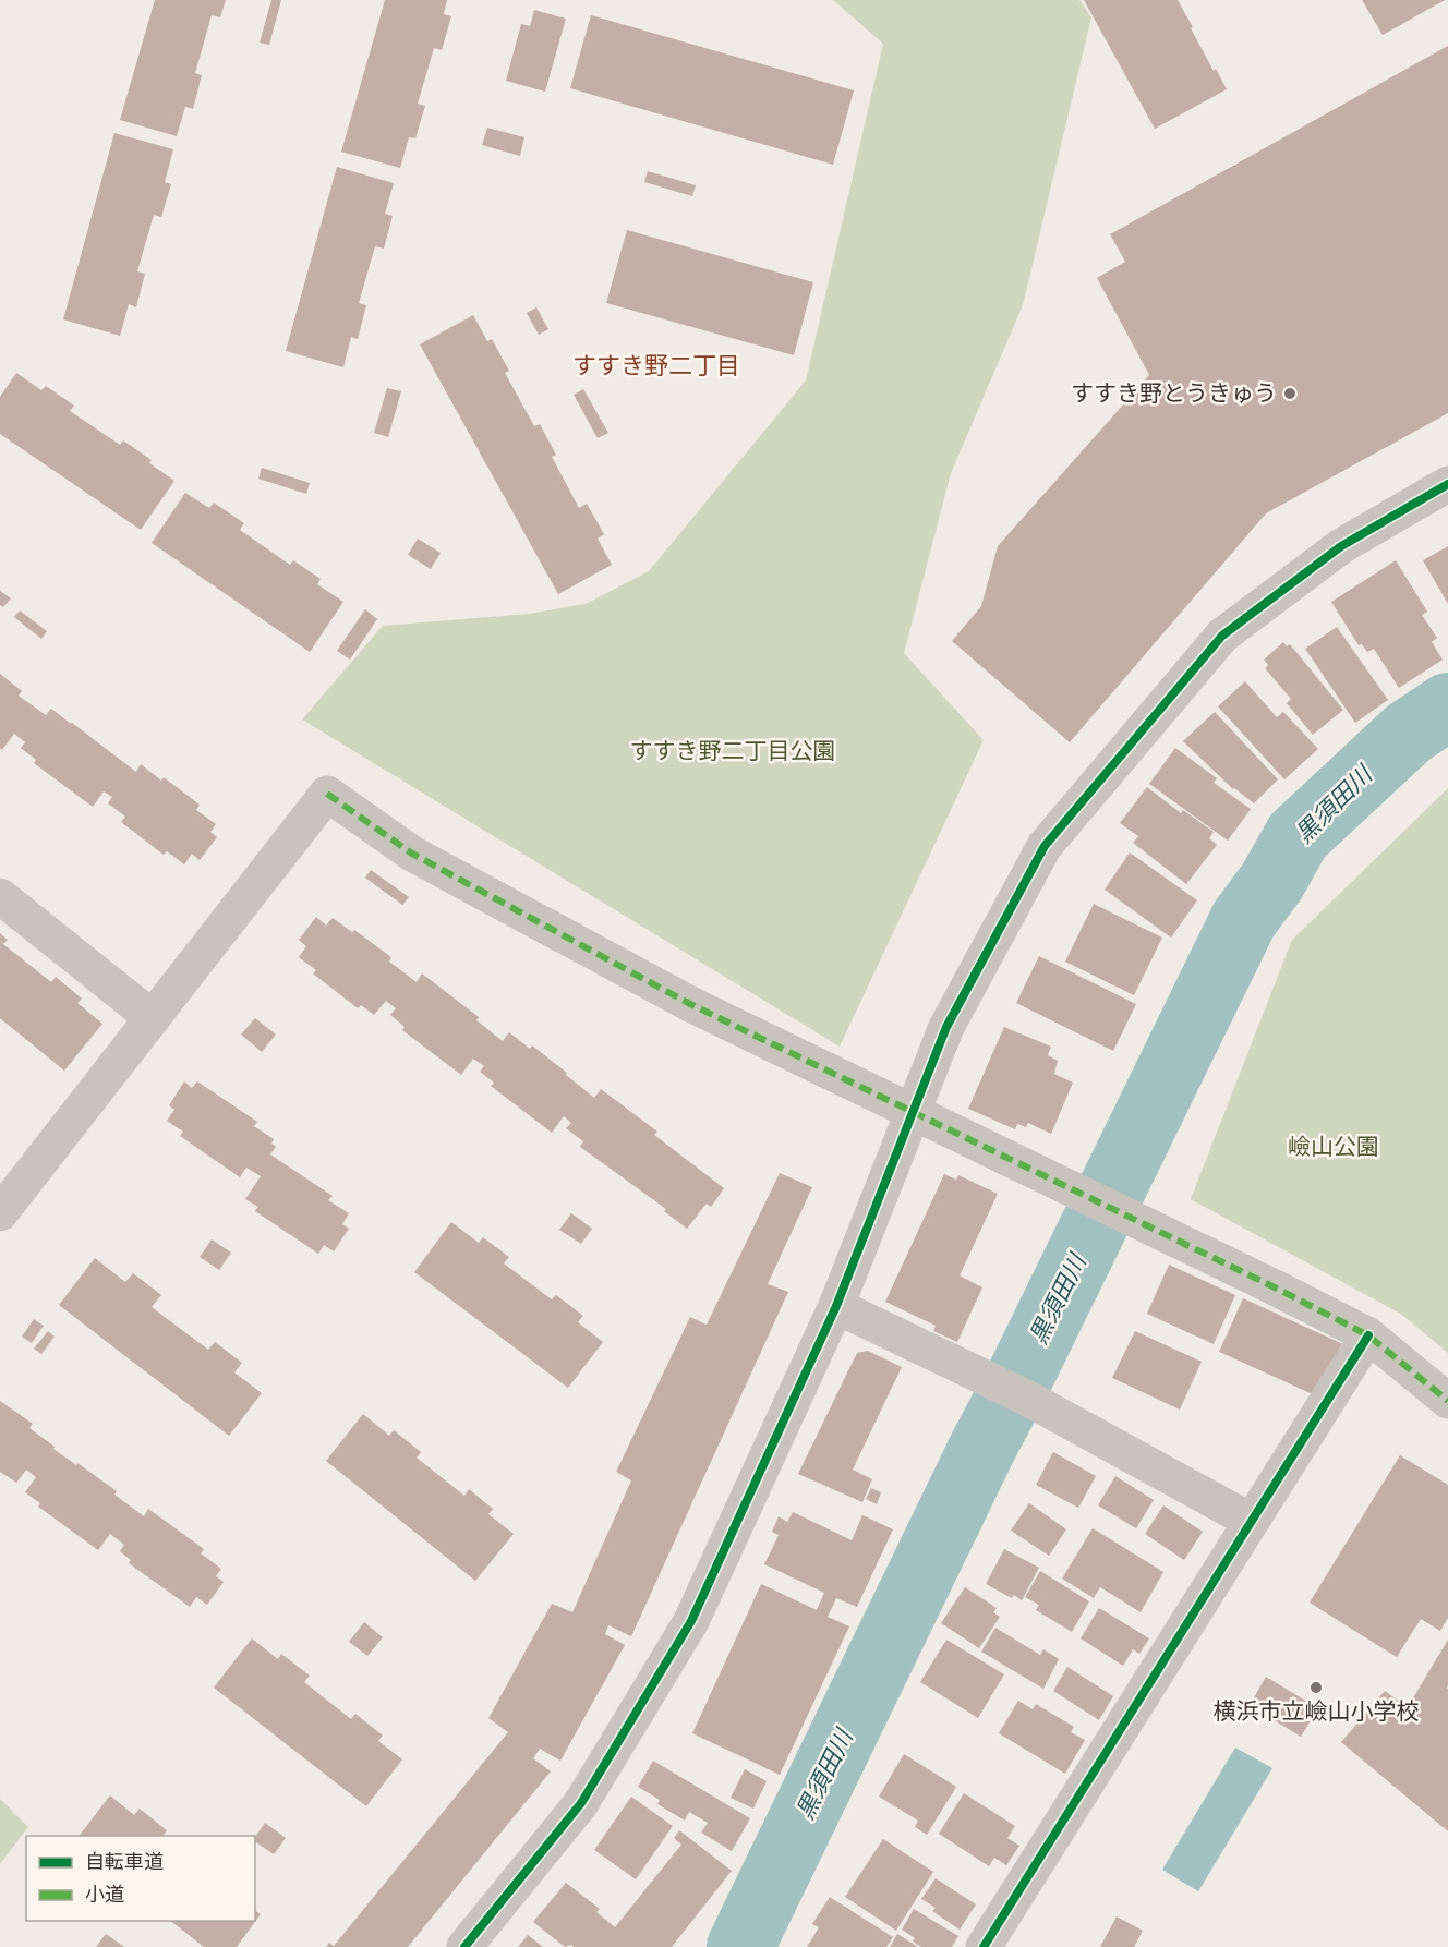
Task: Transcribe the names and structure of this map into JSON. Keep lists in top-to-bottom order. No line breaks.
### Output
{"districts":["すすき野二丁目"],"water":["黒須田川"],"parks":["すすき野二丁目公園","嶮山公園"],"places":["すすき野とうきゅう","横浜市立嶮山小学校"],"legend":["自転車道","小道"]}
